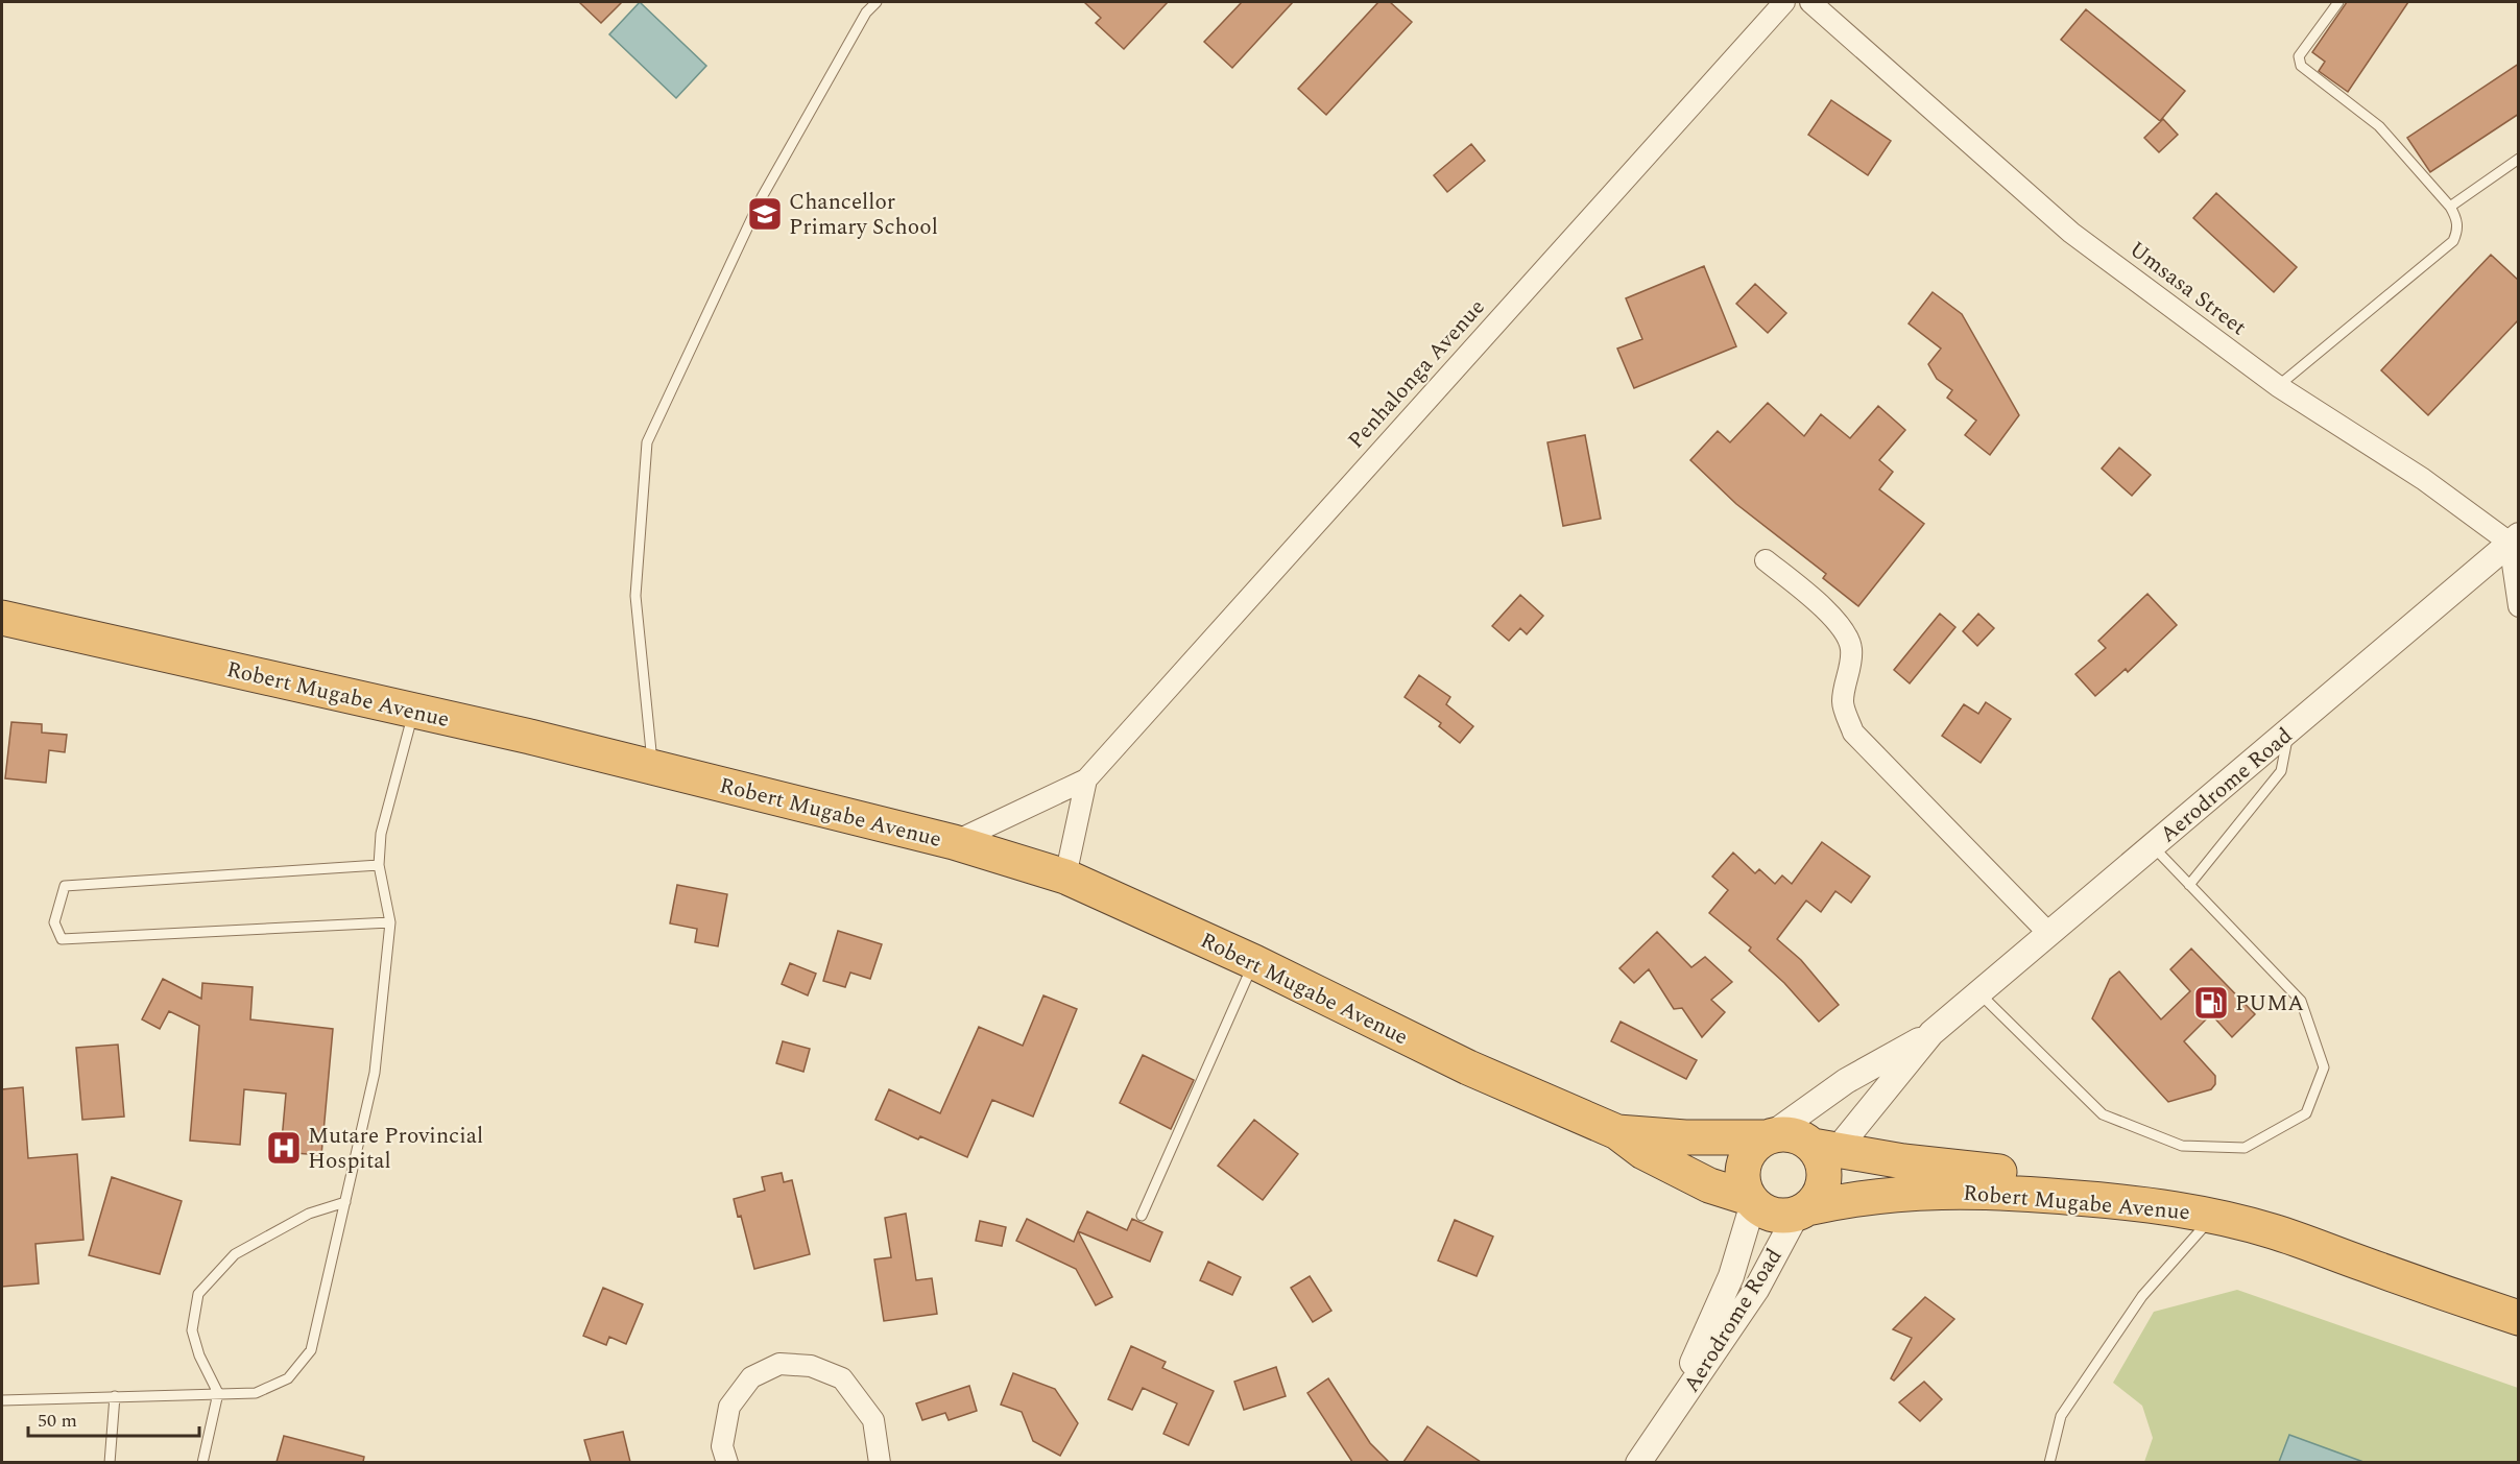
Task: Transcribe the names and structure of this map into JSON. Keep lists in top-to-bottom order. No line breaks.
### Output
{"streets":{"highway":["Robert Mugabe Avenue"],"street":["Umsasa Street","Penhalonga Avenue","Aerodrome Road"]},"crossings":[["Umsasa Street","Aerodrome Road"],["Penhalonga Avenue","Robert Mugabe Avenue"],["Robert Mugabe Avenue","Aerodrome Road"]],"places":{"school or university":["Chancellor Primary School"],"fuel station":["PUMA"],"hospital":["Mutare Provincial Hospital"]},"scale_bar":"50 m"}
